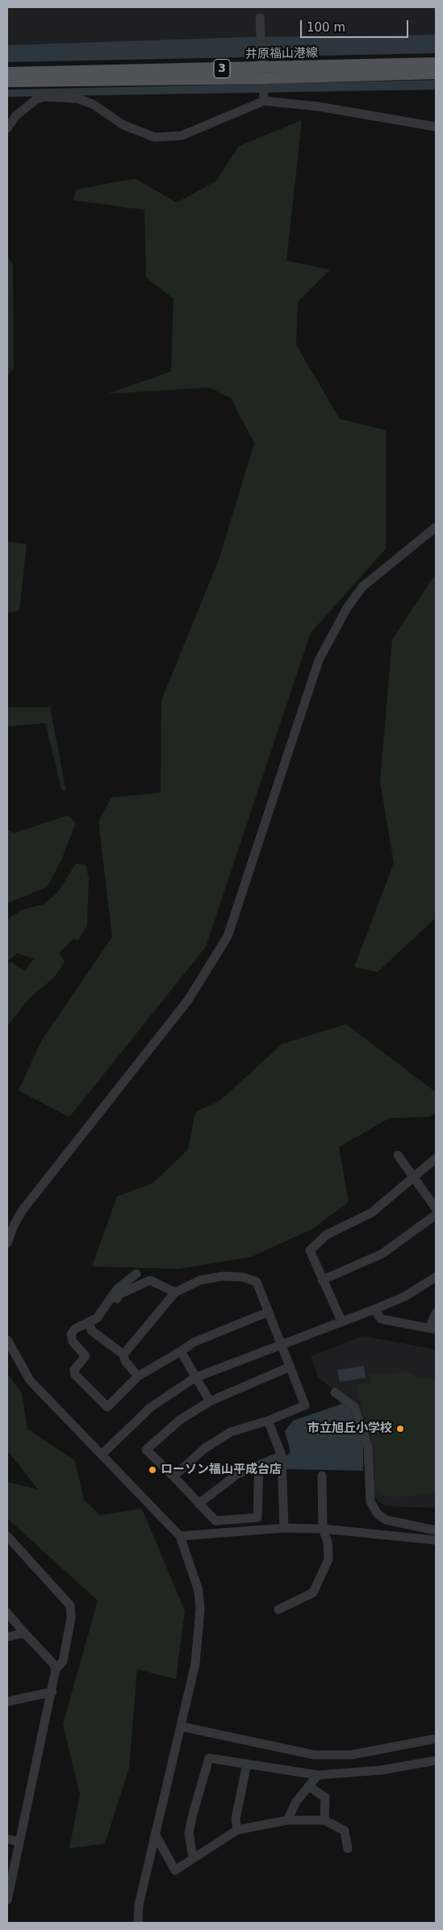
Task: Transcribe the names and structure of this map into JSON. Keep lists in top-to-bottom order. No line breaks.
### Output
{"streets":{"main road":["井原福山港線","3"]},"places":["市立旭丘小学校","ローソン福山平成台店"],"scale_bar":"100 m"}
